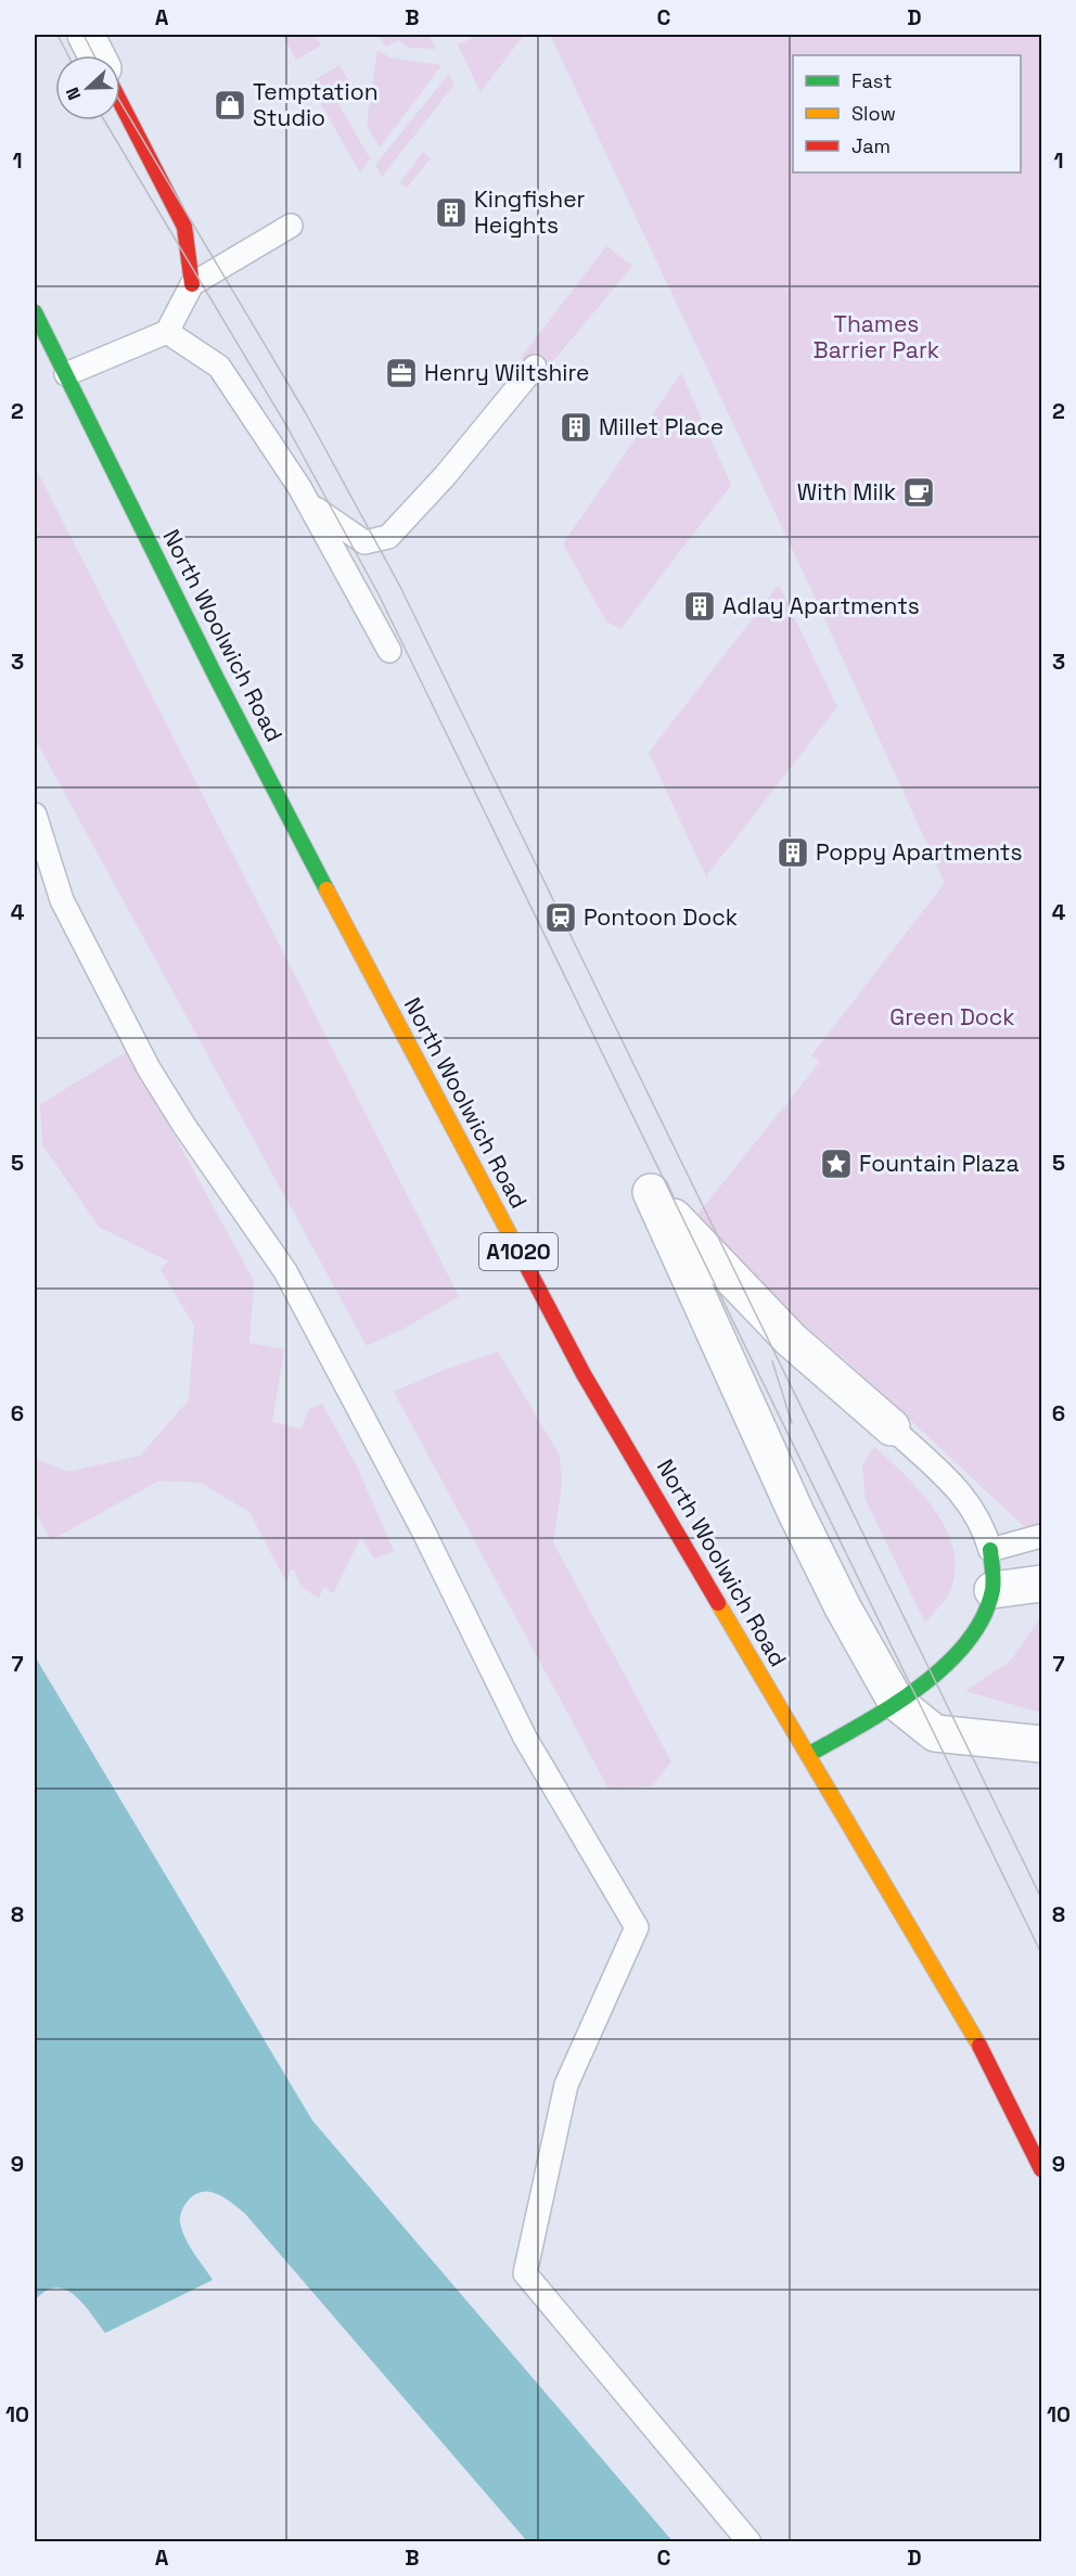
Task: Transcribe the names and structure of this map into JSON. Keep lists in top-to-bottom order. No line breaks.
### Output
{"streets":{"main road":["North Woolwich Road","A1020"]},"parks":["Thames Barrier Park","Green Dock"],"places":{"shop":["Temptation Studio"],"building":["Kingfisher Heights","Millet Place","Adlay Apartments","Poppy Apartments"],"office":["Henry Wiltshire"],"cafe":["With Milk"],"station":["Pontoon Dock"],"place":["Fountain Plaza"]},"legend":["Fast","Slow","Jam"],"north":"left","grid":{"columns":["A","B","C","D"],"rows":["1","2","3","4","5","6","7","8","9","10"]}}
